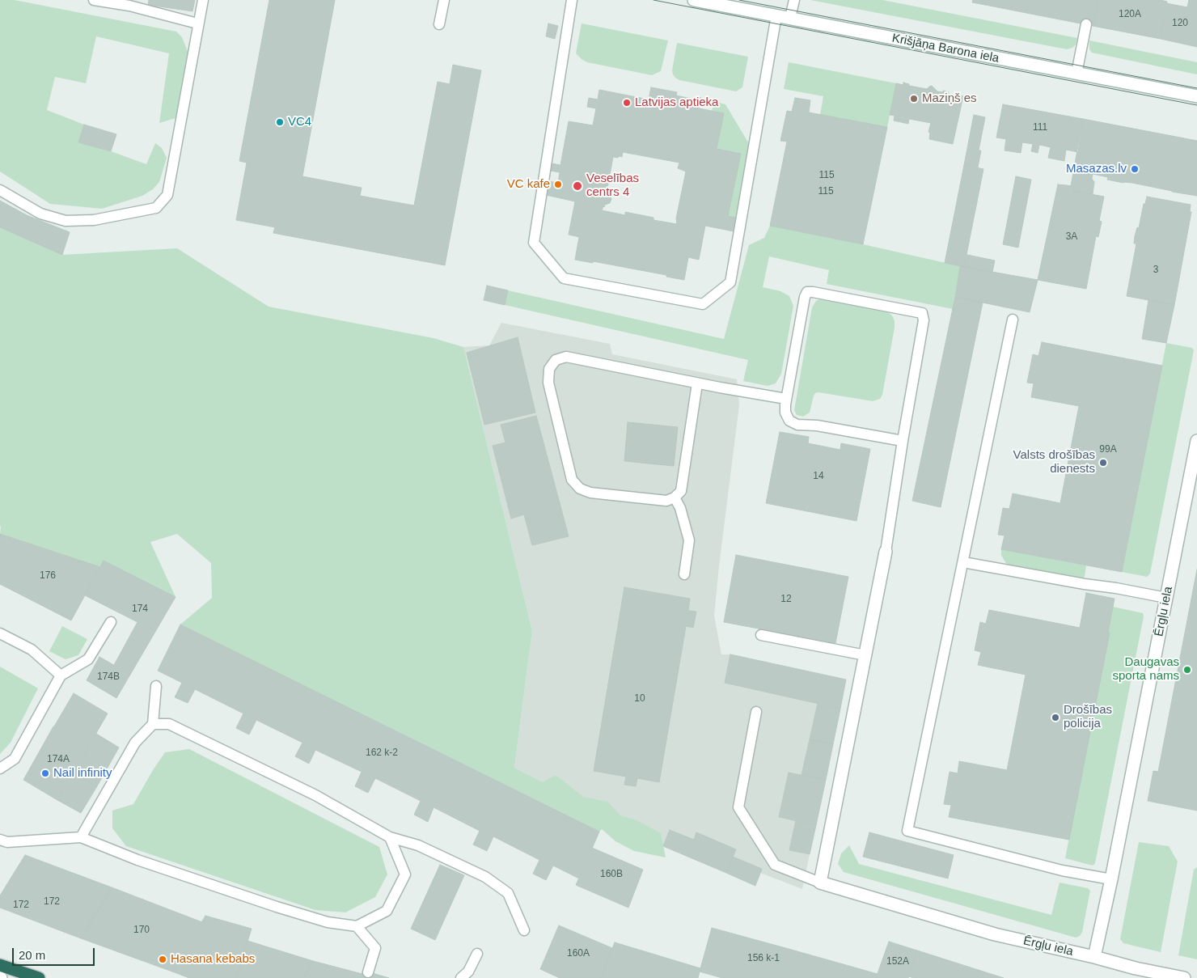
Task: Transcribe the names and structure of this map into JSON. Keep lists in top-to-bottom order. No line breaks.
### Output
{"streets":{"street":["Krišjāņa Barona iela","Ērgļu iela"]},"places":["Maziņš es","Latvijas aptieka","VC4","Masazas.lv","VC kafe","Veselības centrs 4","Valsts drošības dienests","Daugavas sporta nams","Drošības policija","Nail infinity","Hasana kebabs"],"house_numbers":["120A","120","111","115","115","3A","3","99A","14","176","12","174","174B","10","162 k-2","174A","160B","172","172","170","160A","156 k-1","152A"],"scale_bar":"20 m"}
